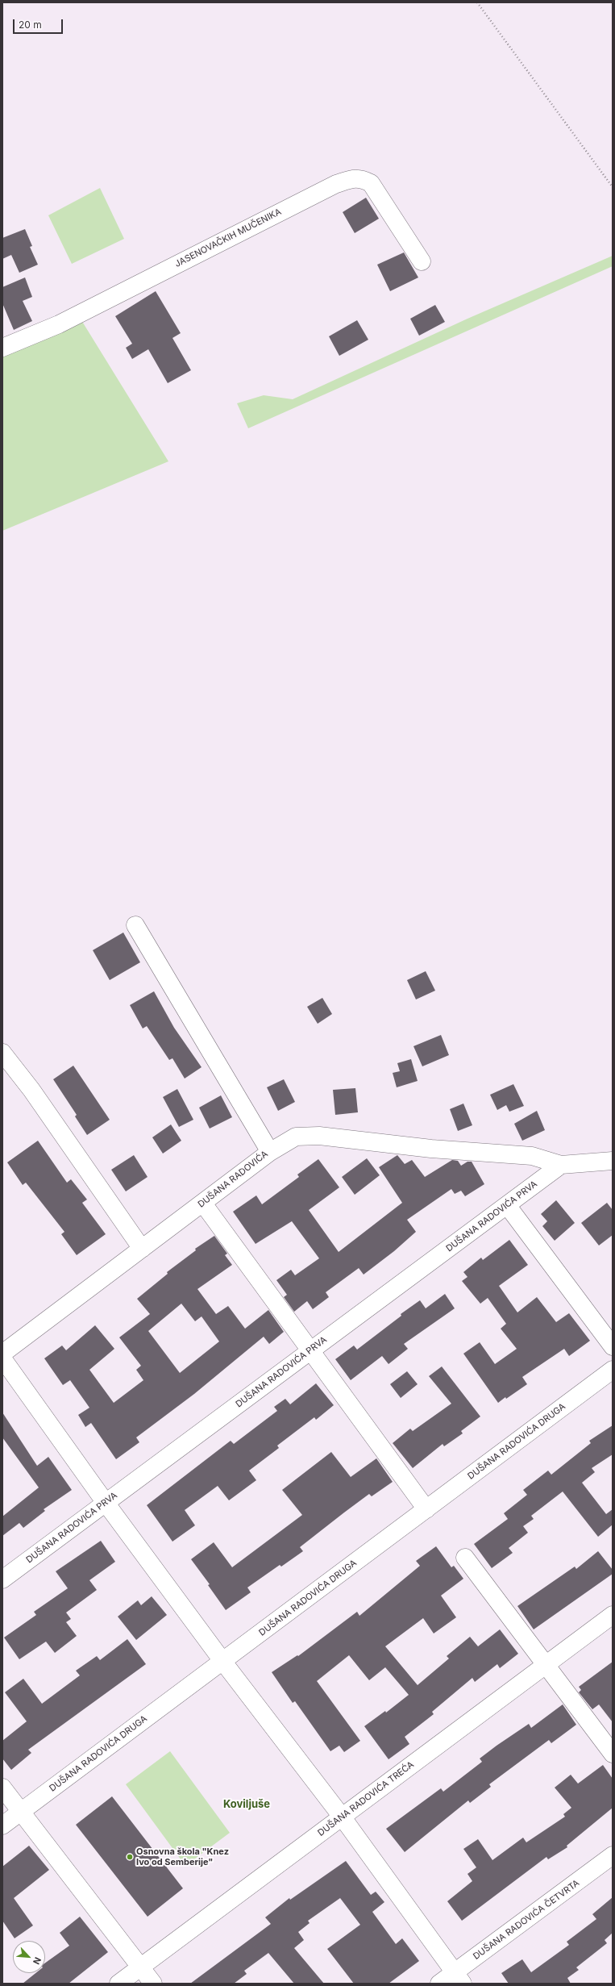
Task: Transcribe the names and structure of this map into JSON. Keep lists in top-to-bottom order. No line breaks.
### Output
{"streets":{"street":["JASENOVAČKIH MUČENIKA","DUŠANA RADOVIĆA","DUŠANA RADOVIĆA PRVA","DUŠANA RADOVIĆA DRUGA","DUŠANA RADOVIĆA TREĆA","DUŠANA RADOVIĆA ČETVRTA"]},"districts":["Koviljuše"],"places":["Osnovna škola \"Knez Ivo od Semberije\""],"scale_bar":"20 m","north":"bottom right"}
